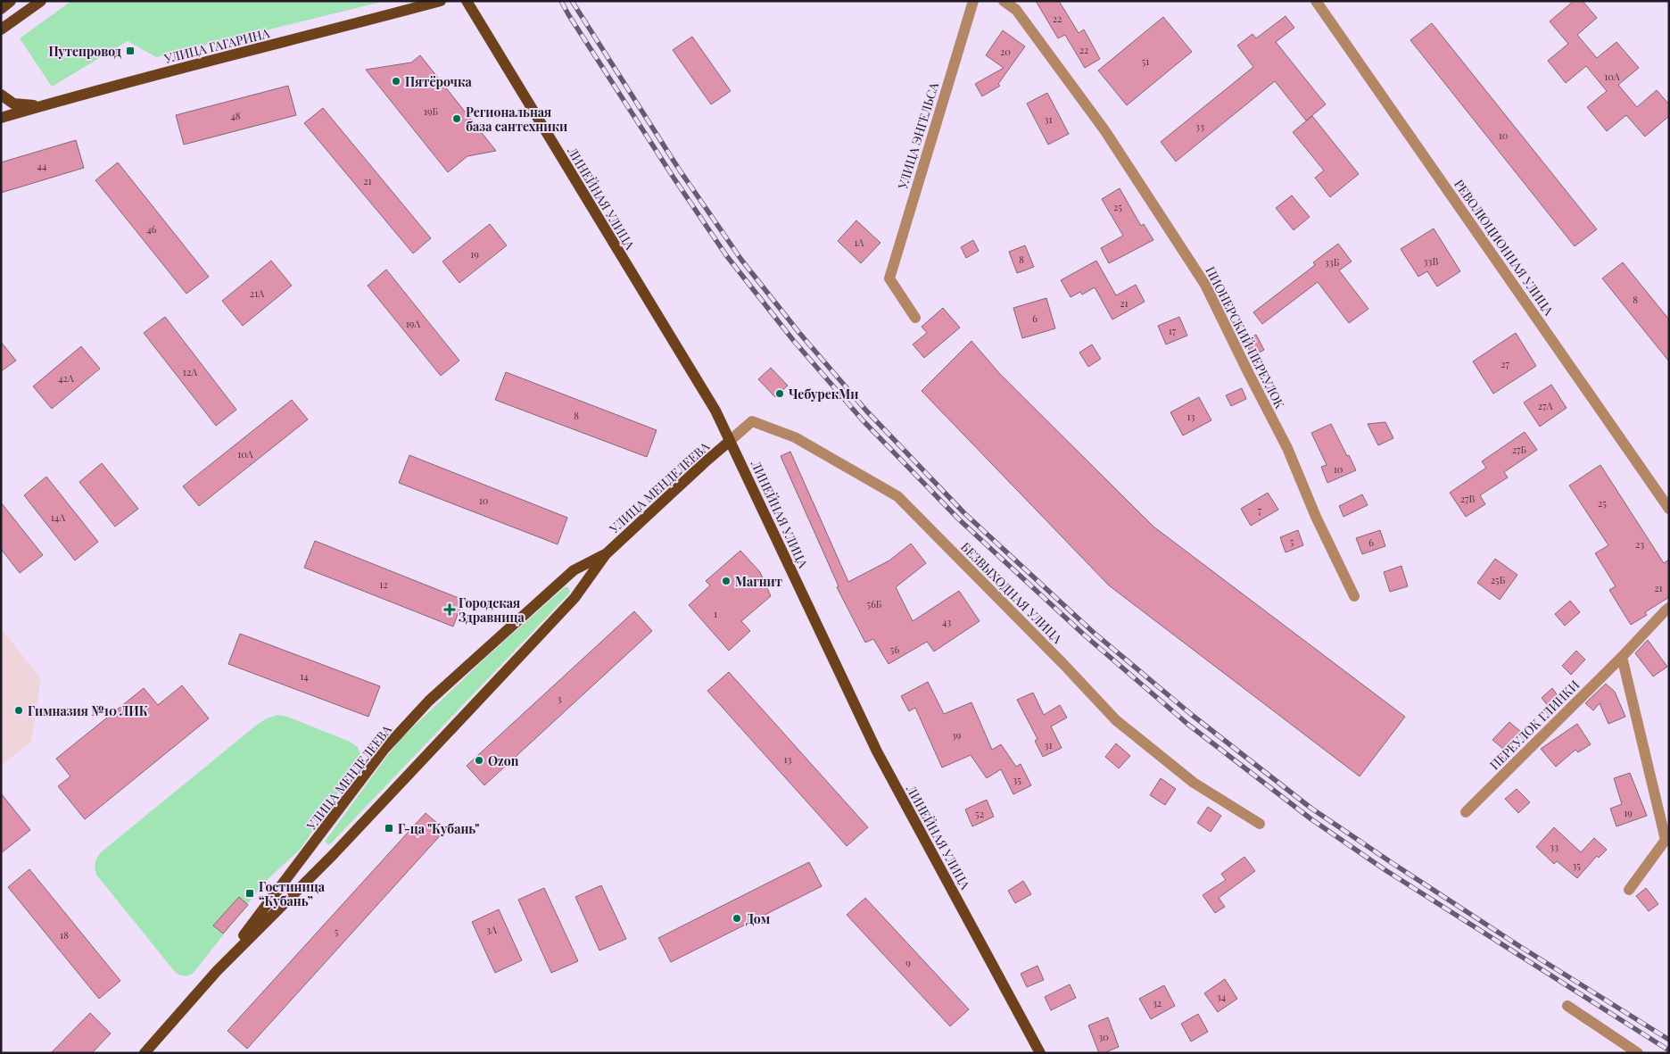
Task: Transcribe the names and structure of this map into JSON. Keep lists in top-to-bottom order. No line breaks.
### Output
{"streets":{"main road":["УЛИЦА ГАГАРИНА","ЛИНЕЙНАЯ УЛИЦА","УЛИЦА МЕНДЕЛЕЕВА"],"street":["УЛИЦА ЭНГЕЛЬСА","РЕВОЛЮЦИОННАЯ УЛИЦА","ПИОНЕРСКИЙ ПЕРЕУЛОК","БЕЗВЫХОДНАЯ УЛИЦА","ПЕРЕУЛОК ГЛИНКИ"]},"crossings":[["ЛИНЕЙНАЯ УЛИЦА","УЛИЦА МЕНДЕЛЕЕВА"],["ЛИНЕЙНАЯ УЛИЦА","БЕЗВЫХОДНАЯ УЛИЦА"],["УЛИЦА МЕНДЕЛЕЕВА","БЕЗВЫХОДНАЯ УЛИЦА"]],"places":{"transit":["Путепровод","Г-ца \"Кубань\"","Гостиница “Кубань”"],"other":["Пятёрочка","Региональная база сантехники","ЧебурекМи","Магнит","Гимназия №10 ЛИК","Ozon","Дом"],"health":["Городская Здравница"]},"house_numbers":["22","22","20","51","10А","19Б","48","31","33","10","44","21","25","46","1А","19","8","33В","33Б","21А","8","21","6","19А","17","27","12А","42А","27А","8","13","27Б","10А","10","27В","10","25","7","14А","5","6","23","25Б","12","21","56Б","1","43","56","14","3","39","31","13","35","19","52","33","35","3А","5","18","9","34","32","30"]}
